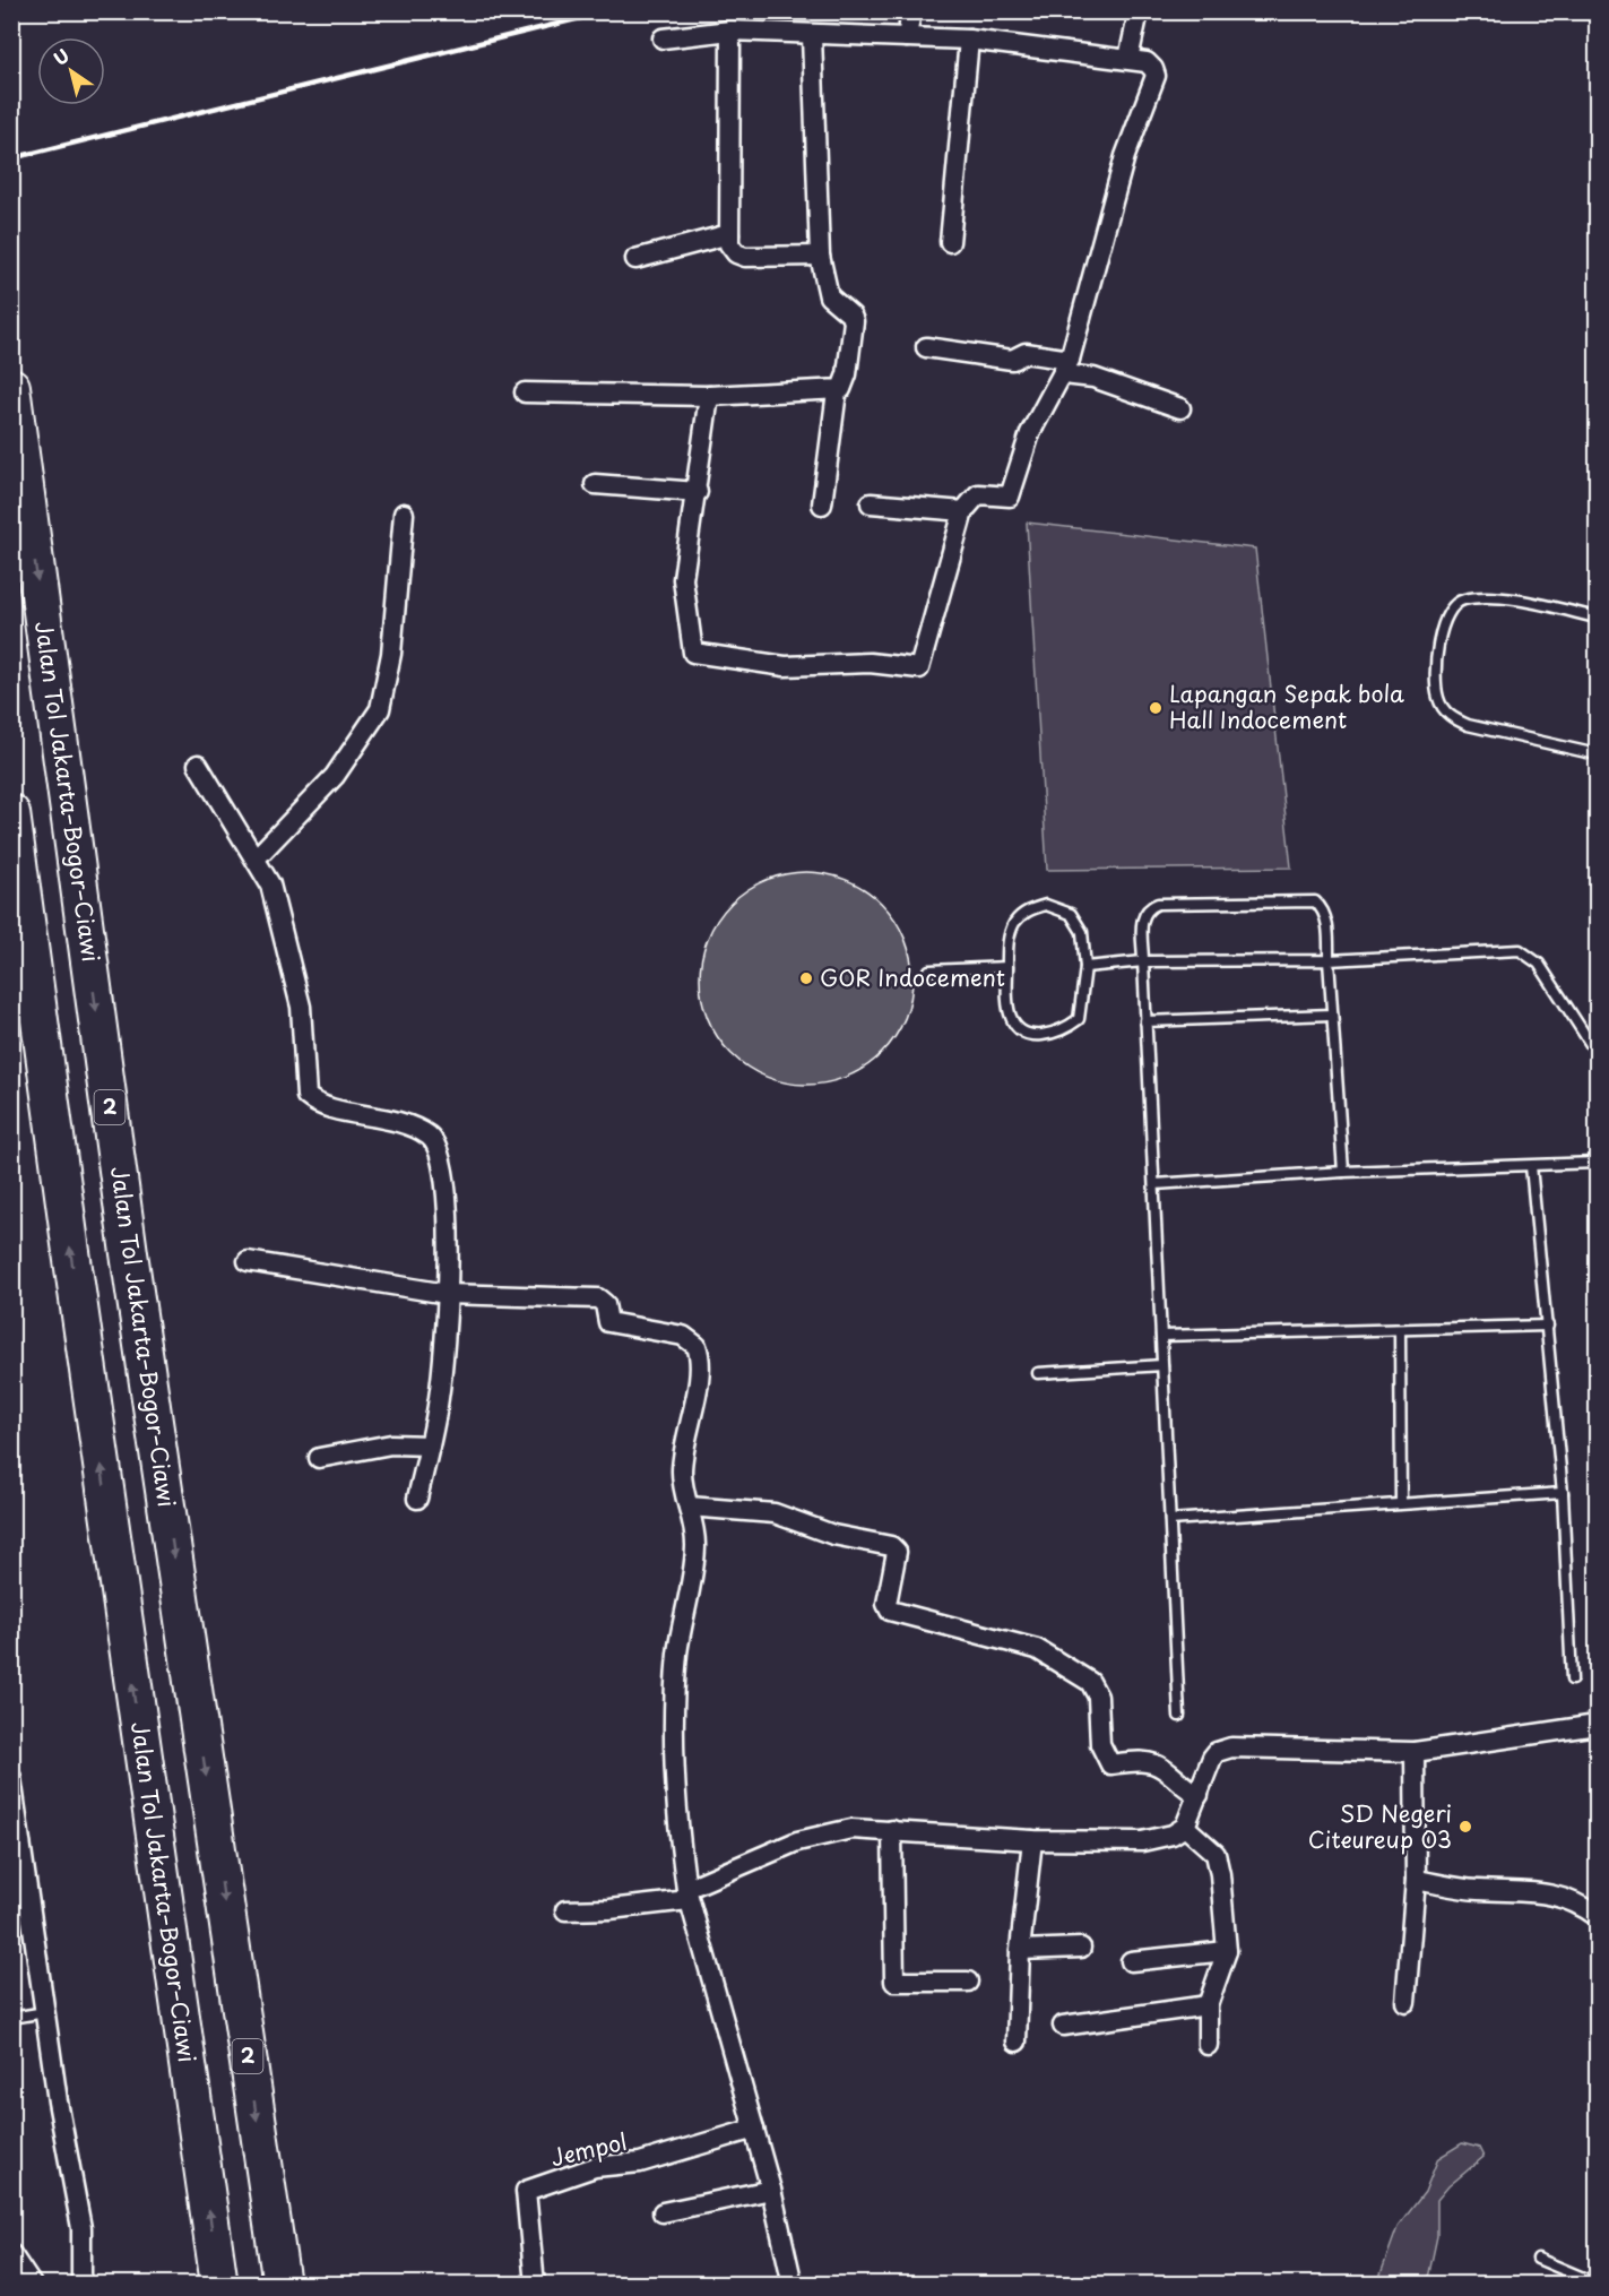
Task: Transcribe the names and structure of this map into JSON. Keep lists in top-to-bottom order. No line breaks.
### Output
{"streets":{"highway":["Jalan Tol Jakarta–Bogor–Ciawi","2"],"street":["Jempol"]},"places":["Lapangan Sepak bola Hall Indocement","GOR Indocement","SD Negeri Citeureup 03"],"north":"top left"}
